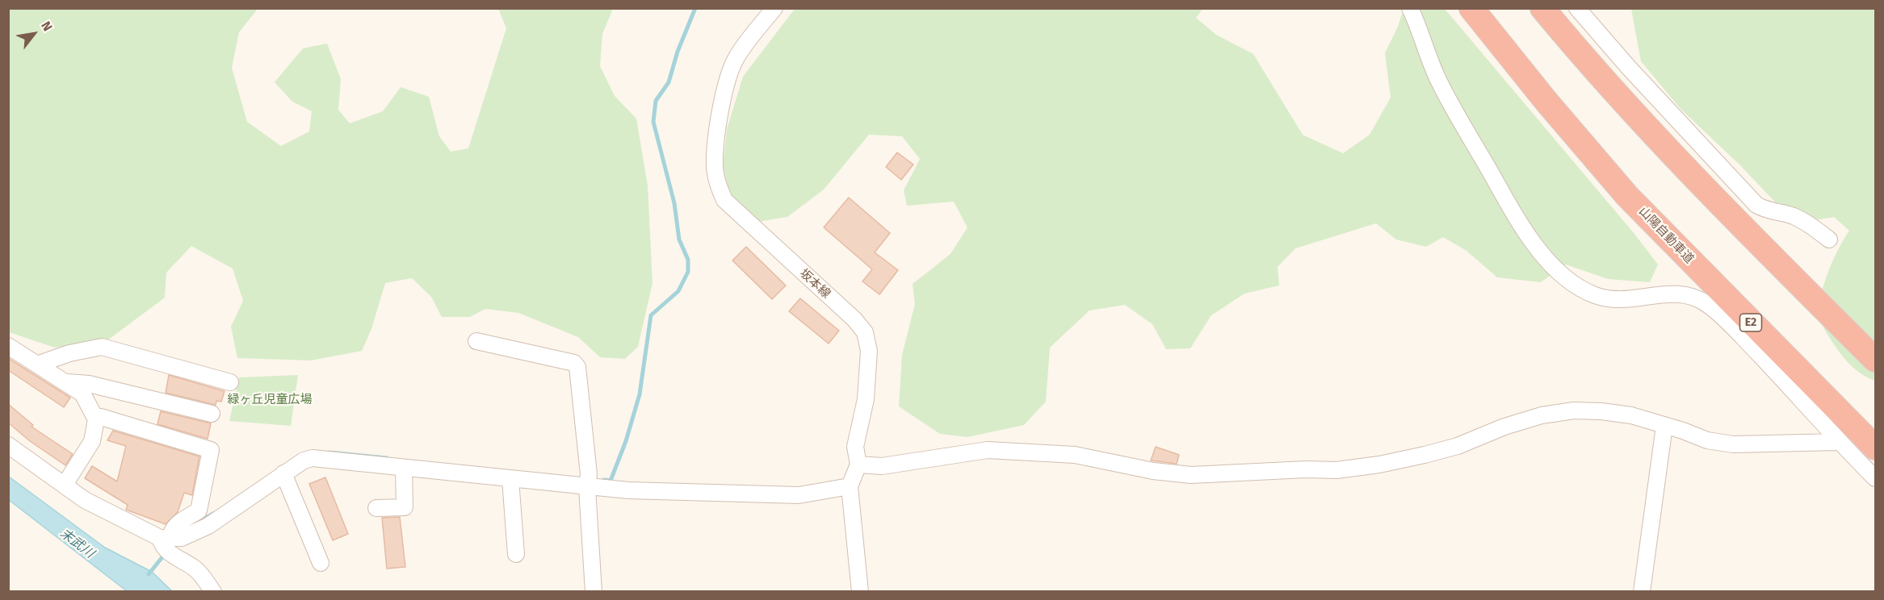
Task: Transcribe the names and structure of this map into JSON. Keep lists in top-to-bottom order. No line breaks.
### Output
{"streets":{"highway":["山陽自動車道","E2"],"street":["坂本線"]},"water":["末武川"],"parks":["緑ヶ丘児童広場"],"north":"top right"}
